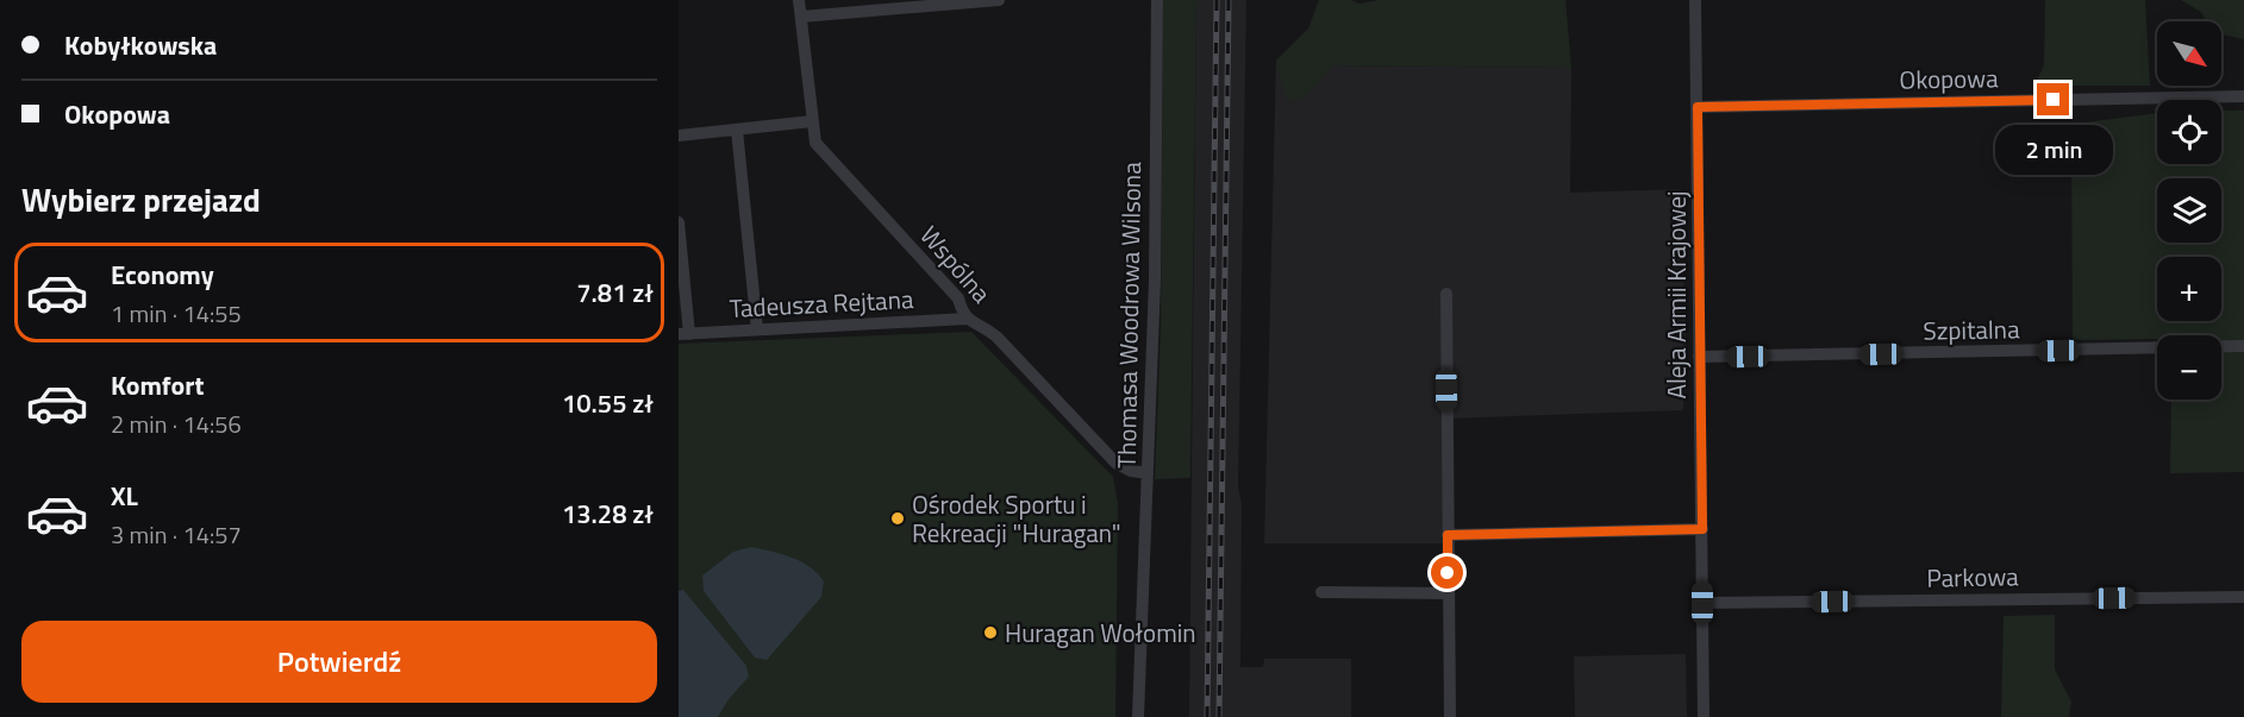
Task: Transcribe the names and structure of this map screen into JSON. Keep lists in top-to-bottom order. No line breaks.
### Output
{"streets":{"street":["Okopowa","Wspólna","Aleja Armii Krajowej","Tadeusza Rejtana","Thomasa Woodrowa Wilsona","Szpitalna","Parkowa"]},"crossings":[["Okopowa","Aleja Armii Krajowej"],["Wspólna","Tadeusza Rejtana"],["Wspólna","Thomasa Woodrowa Wilsona"],["Aleja Armii Krajowej","Szpitalna"],["Aleja Armii Krajowej","Parkowa"]],"places":["Ośrodek Sportu i Rekreacji \"Huragan\"","Huragan Wołomin"],"north":"bottom right","page":{"banner":["Kobyłkowska","Okopowa"],"map_buttons":["+","−"],"bubble":"2 min","heading":"Wybierz przejazd","list":[{"name":"Economy","note":"1 min · 14:55","value":"7.81 zł"},{"name":"Komfort","note":"2 min · 14:56","value":"10.55 zł"},{"name":"XL","note":"3 min · 14:57","value":"13.28 zł"}],"buttons":"Potwierdź"}}
